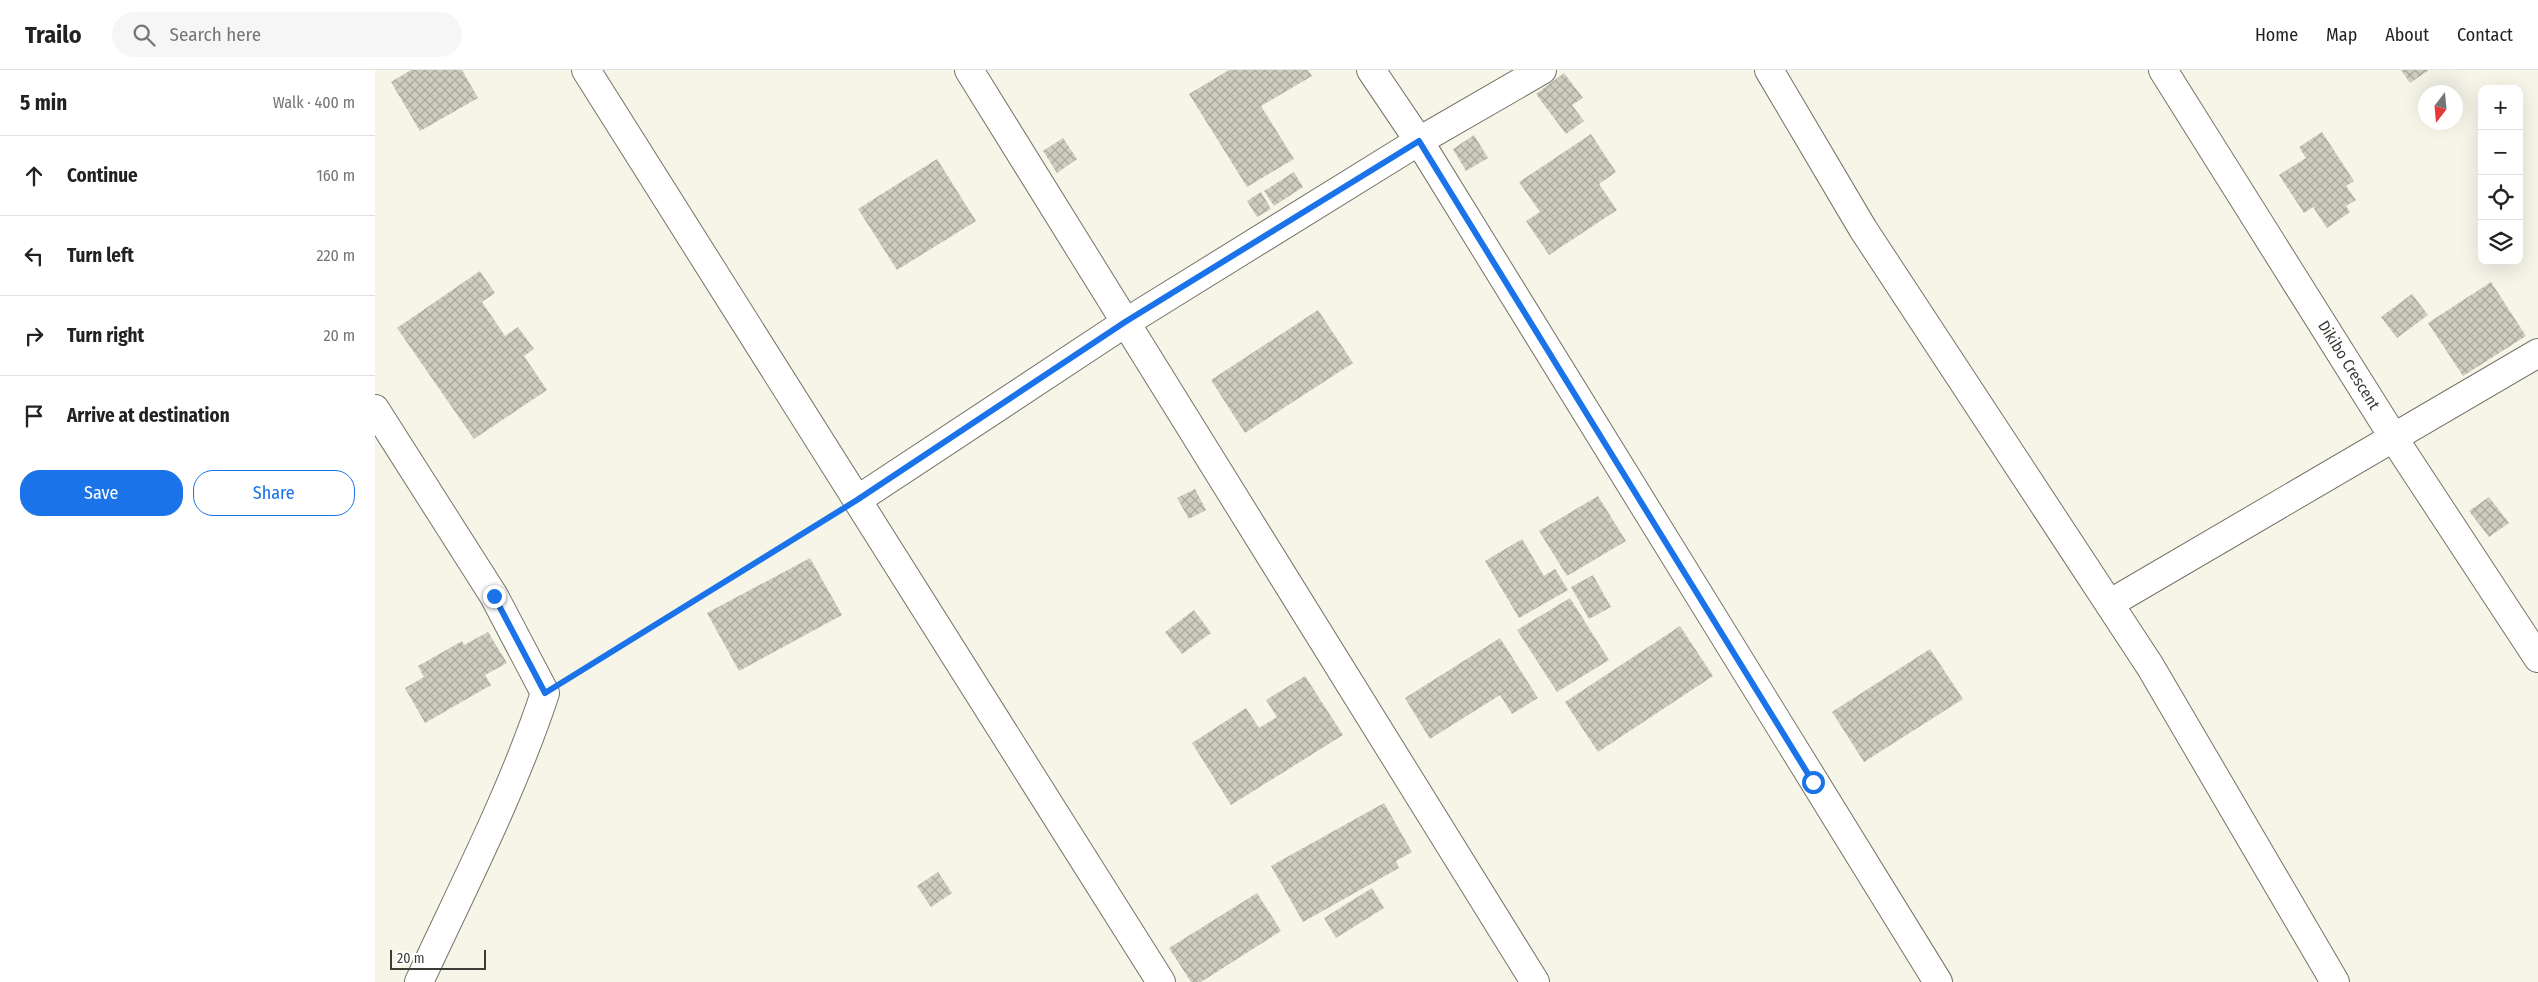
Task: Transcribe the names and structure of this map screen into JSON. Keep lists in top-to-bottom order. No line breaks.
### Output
{"streets":{"street":["Dikibo Crescent"]},"scale_bar":"20 m","north":"bottom","page":{"header":"Trailo","search":"Search here","nav":["Home","Map","About","Contact"],"heading":["5 min","Walk · 400 m"],"map_buttons":["+","−"],"list":[["Continue","160 m"],["Turn left","220 m"],["Turn right","20 m"],"Arrive at destination"],"buttons":["Save","Share"],"scale":"20 m"}}
